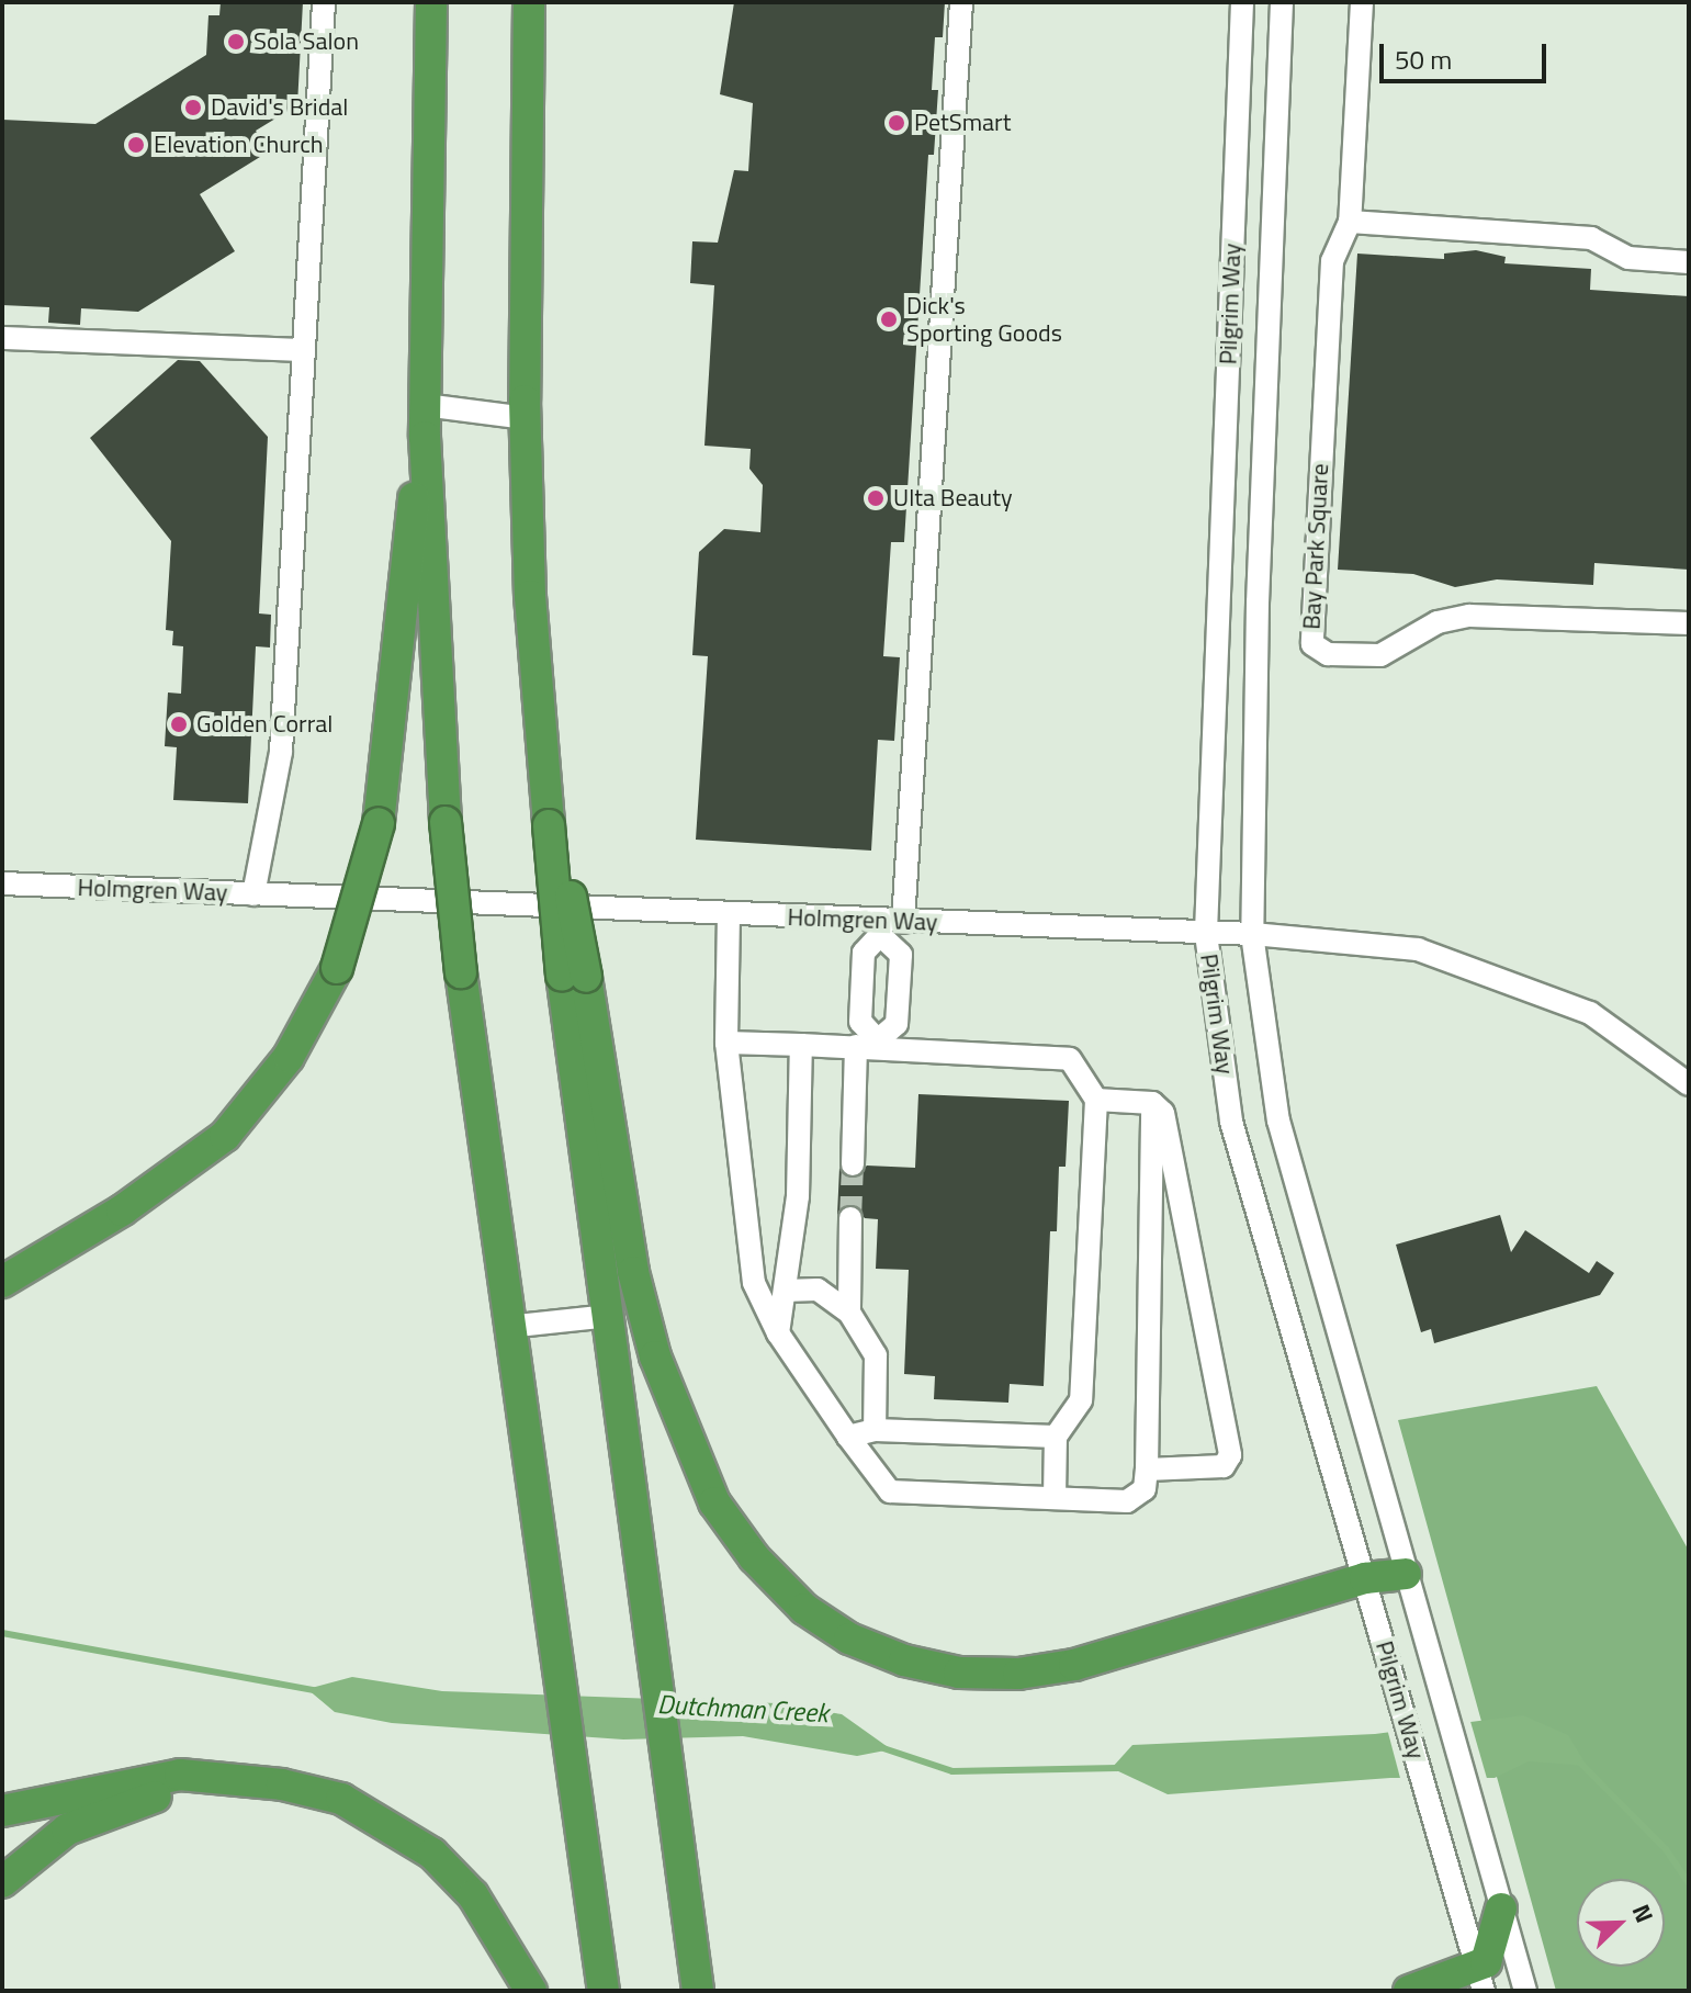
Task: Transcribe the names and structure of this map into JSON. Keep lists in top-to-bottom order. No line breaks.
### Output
{"streets":{"street":["Pilgrim Way","Bay Park Square","Holmgren Way"]},"crossings":[["Pilgrim Way","Holmgren Way"]],"water":["Dutchman Creek"],"places":["Sola Salon","David's Bridal","PetSmart","Elevation Church","Dick's Sporting Goods","Ulta Beauty","Golden Corral"],"scale_bar":"50 m","north":"top right"}
